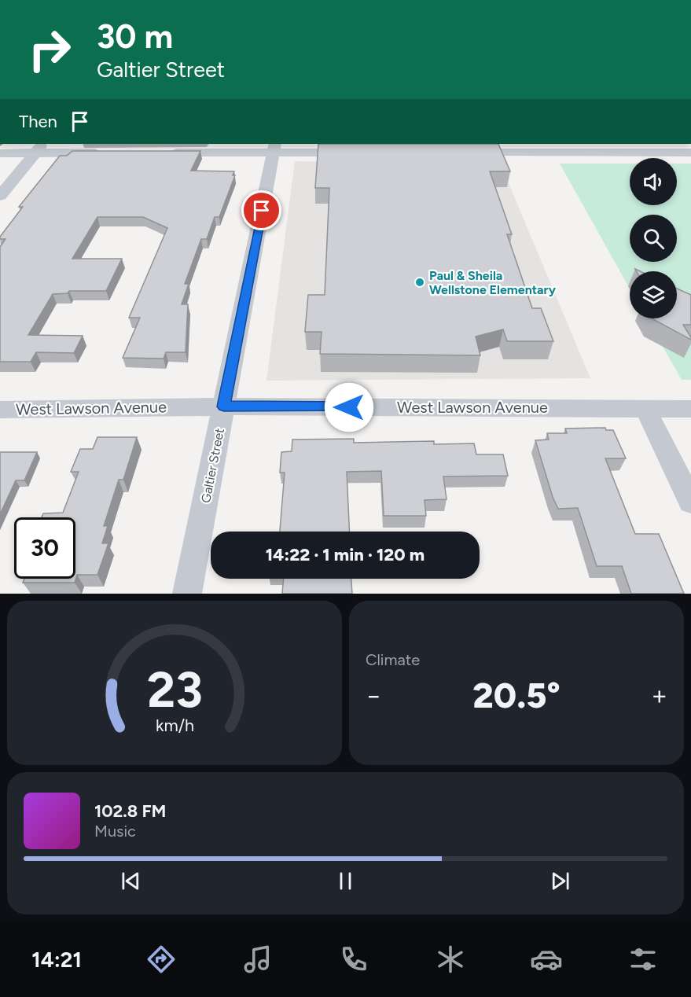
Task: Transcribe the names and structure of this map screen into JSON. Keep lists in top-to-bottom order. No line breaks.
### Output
{"streets":{"street":["West Lawson Avenue","Galtier Street"]},"crossings":[["West Lawson Avenue","Galtier Street"]],"places":["Paul & Sheila Wellstone Elementary"],"page":{"turn":["30 m","Galtier Street"],"then":"Then","limit":"30","trip":"14:22 · 1 min · 120 m","tile":"Climate","heat":["−","20.5°","+"],"song":["102.8 FM","Music"],"tabs":"14:21","gauge":["23","km/h"]}}
